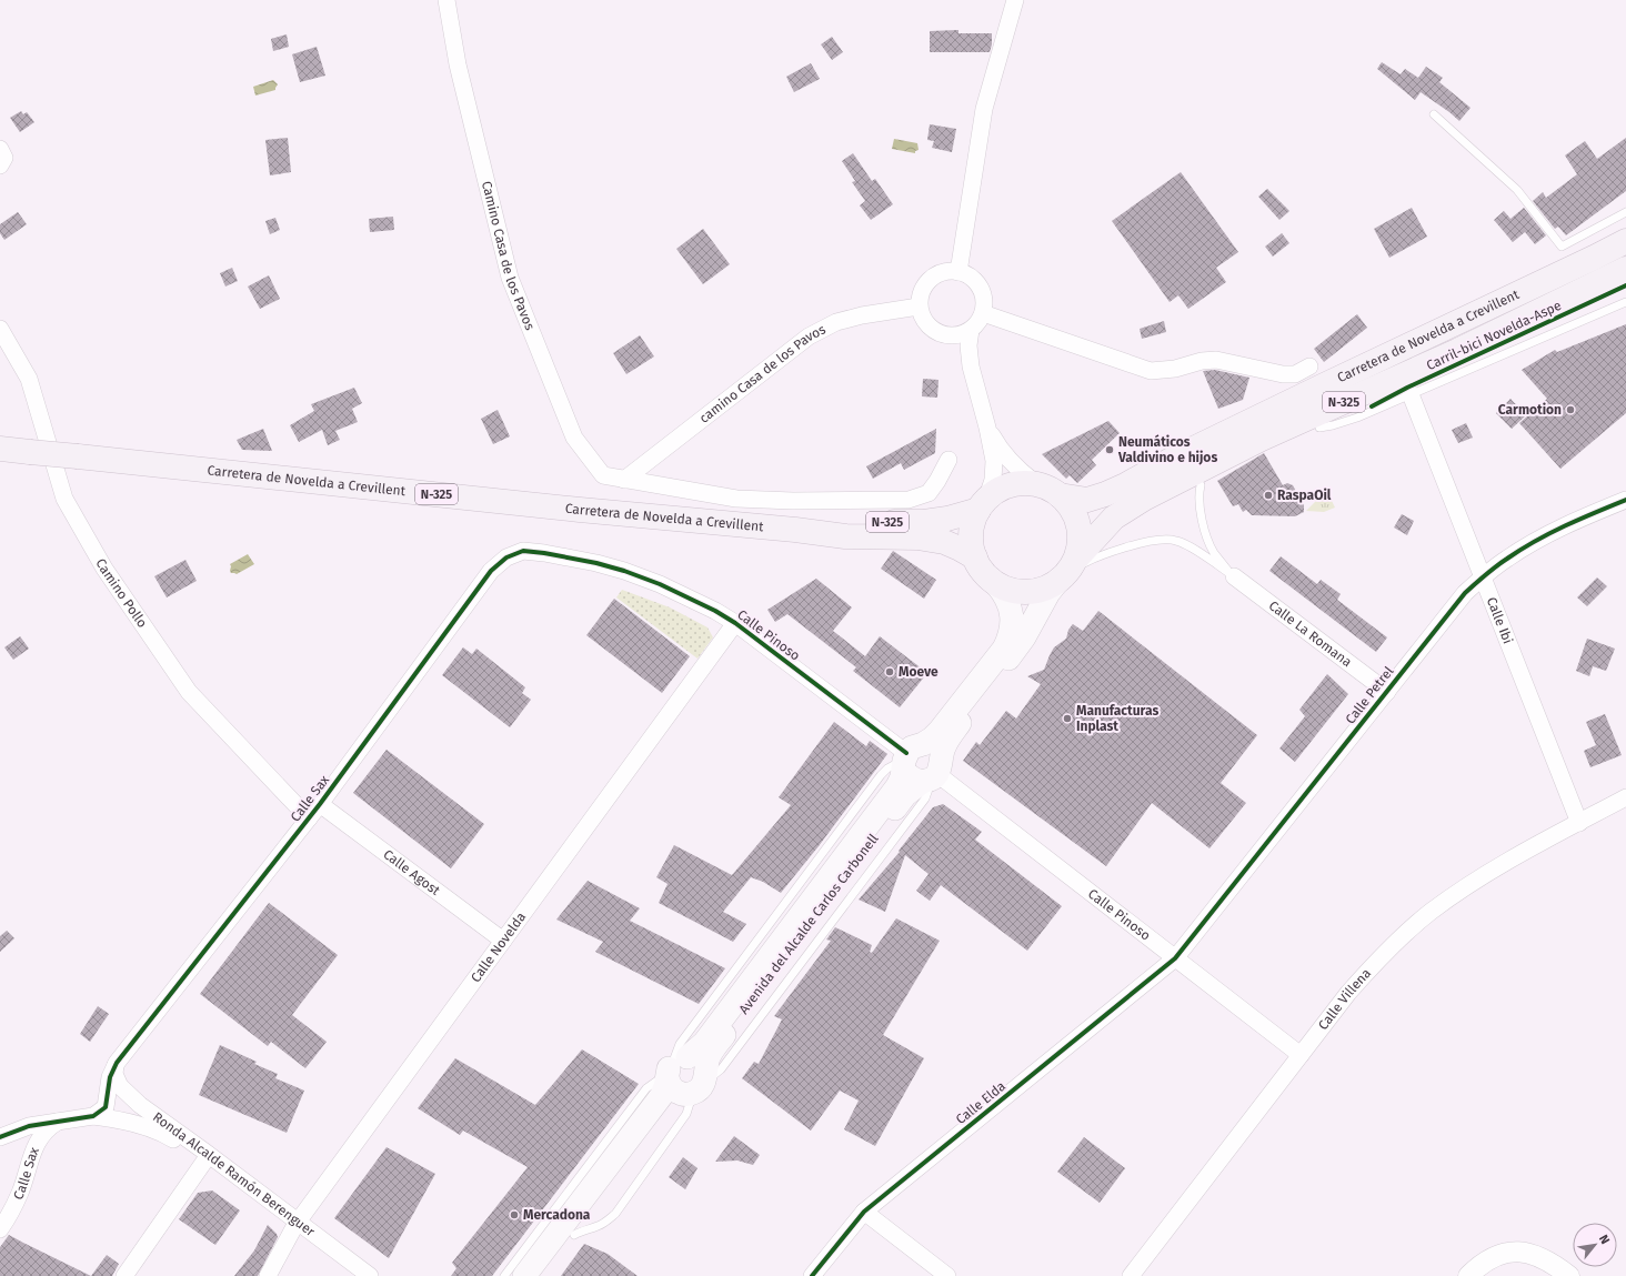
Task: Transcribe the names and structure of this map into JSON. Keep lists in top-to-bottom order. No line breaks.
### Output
{"streets":{"highway":["Carretera de Novelda a Crevillent","N-325"],"main road":["Avenida del Alcalde Carlos Carbonell"],"street":["Camino Casa de los Pavos","camino Casa de los Pavos","Camino Pollo","Calle Ibi","Calle La Romana","Calle Pinoso","Calle Petrel","Calle Sax","Calle Agost","Calle Novelda","Calle Villena","Calle Elda","Ronda Alcalde Ramón Berenguer"],"cycle path":["Carril-bici Novelda-Aspe"]},"crossings":[["Camino Casa de los Pavos","camino Casa de los Pavos"],["Carretera de Novelda a Crevillent","N-325"],["Carretera de Novelda a Crevillent","Avenida del Alcalde Carlos Carbonell"],["N-325","Avenida del Alcalde Carlos Carbonell"],["Camino Pollo","Calle Sax"],["Calle Ibi","Calle Petrel"],["Calle Ibi","Calle Villena"],["Calle La Romana","Calle Petrel"],["Calle Pinoso","Calle Petrel"],["Calle Pinoso","Calle Sax"],["Calle Pinoso","Avenida del Alcalde Carlos Carbonell"],["Calle Pinoso","Calle Novelda"],["Calle Pinoso","Calle Villena"],["Calle Pinoso","Calle Elda"],["Calle Petrel","Calle Elda"],["Calle Sax","Calle Agost"],["Calle Sax","Ronda Alcalde Ramón Berenguer"],["Calle Agost","Calle Novelda"],["Calle Novelda","Ronda Alcalde Ramón Berenguer"]],"places":["Carmotion","Neumáticos Valdivino e hijos","RaspaOil","Moeve","Manufacturas Inplast","Mercadona"],"north":"top right"}
